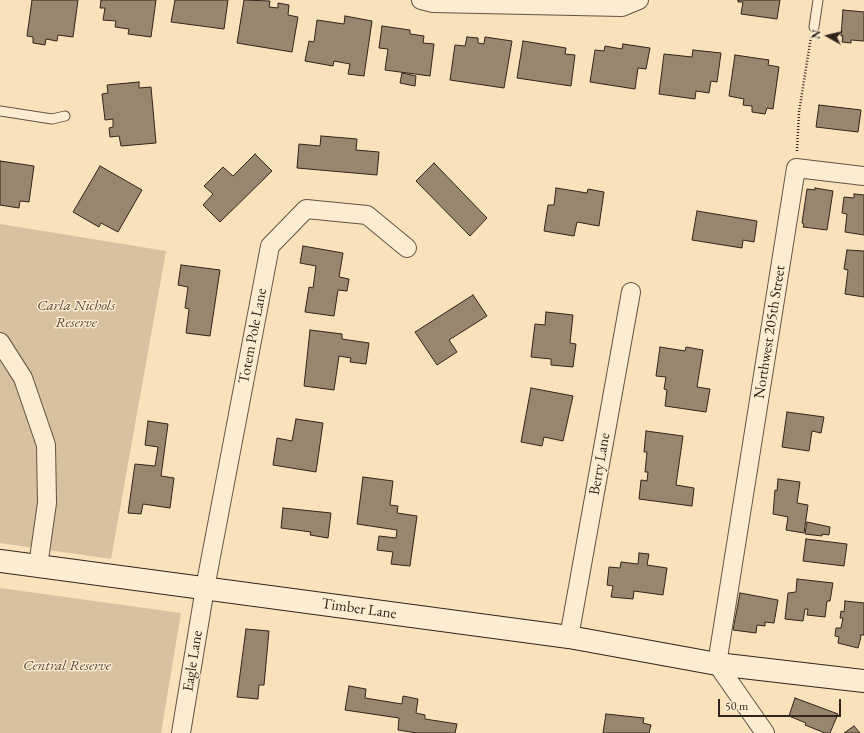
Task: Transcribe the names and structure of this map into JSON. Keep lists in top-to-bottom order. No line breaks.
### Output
{"streets":{"street":["Northwest 205th Street","Totem Pole Lane","Berry Lane","Timber Lane","Eagle Lane"]},"crossings":[["Northwest 205th Street","Timber Lane"],["Totem Pole Lane","Timber Lane"],["Totem Pole Lane","Eagle Lane"],["Berry Lane","Timber Lane"],["Timber Lane","Eagle Lane"]],"parks":["Carla Nichols Reserve","Central Reserve"],"scale_bar":"50 m","north":"left"}
